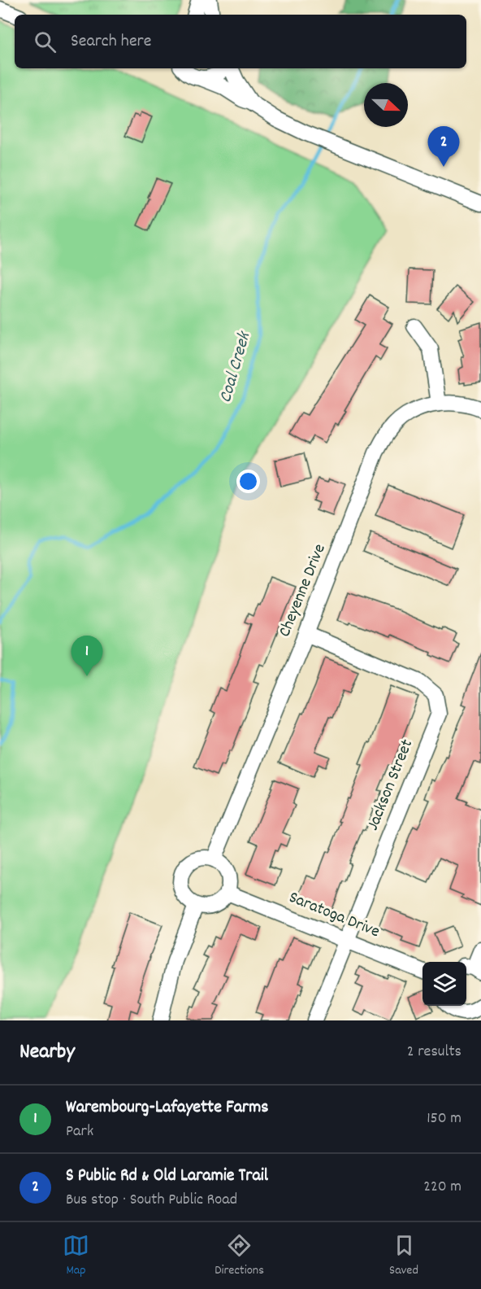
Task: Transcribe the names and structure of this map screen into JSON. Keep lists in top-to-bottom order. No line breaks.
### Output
{"streets":{"street":["Cheyenne Drive","Jackson Street","Saratoga Drive"]},"crossings":[["Cheyenne Drive","Jackson Street"],["Cheyenne Drive","Saratoga Drive"],["Jackson Street","Saratoga Drive"]],"water":["Coal Creek"],"north":"right","page":{"search":"Search here","pins":["2","1"],"heading":["Nearby","2 results"],"list":[{"mark":"1","name":"Warembourg-Lafayette Farms","note":"Park","value":"150 m"},{"mark":"2","name":"S Public Rd & Old Laramie Trail","note":"Bus stop · South Public Road","value":"220 m"}],"nav":["Map","Directions","Saved"]}}
